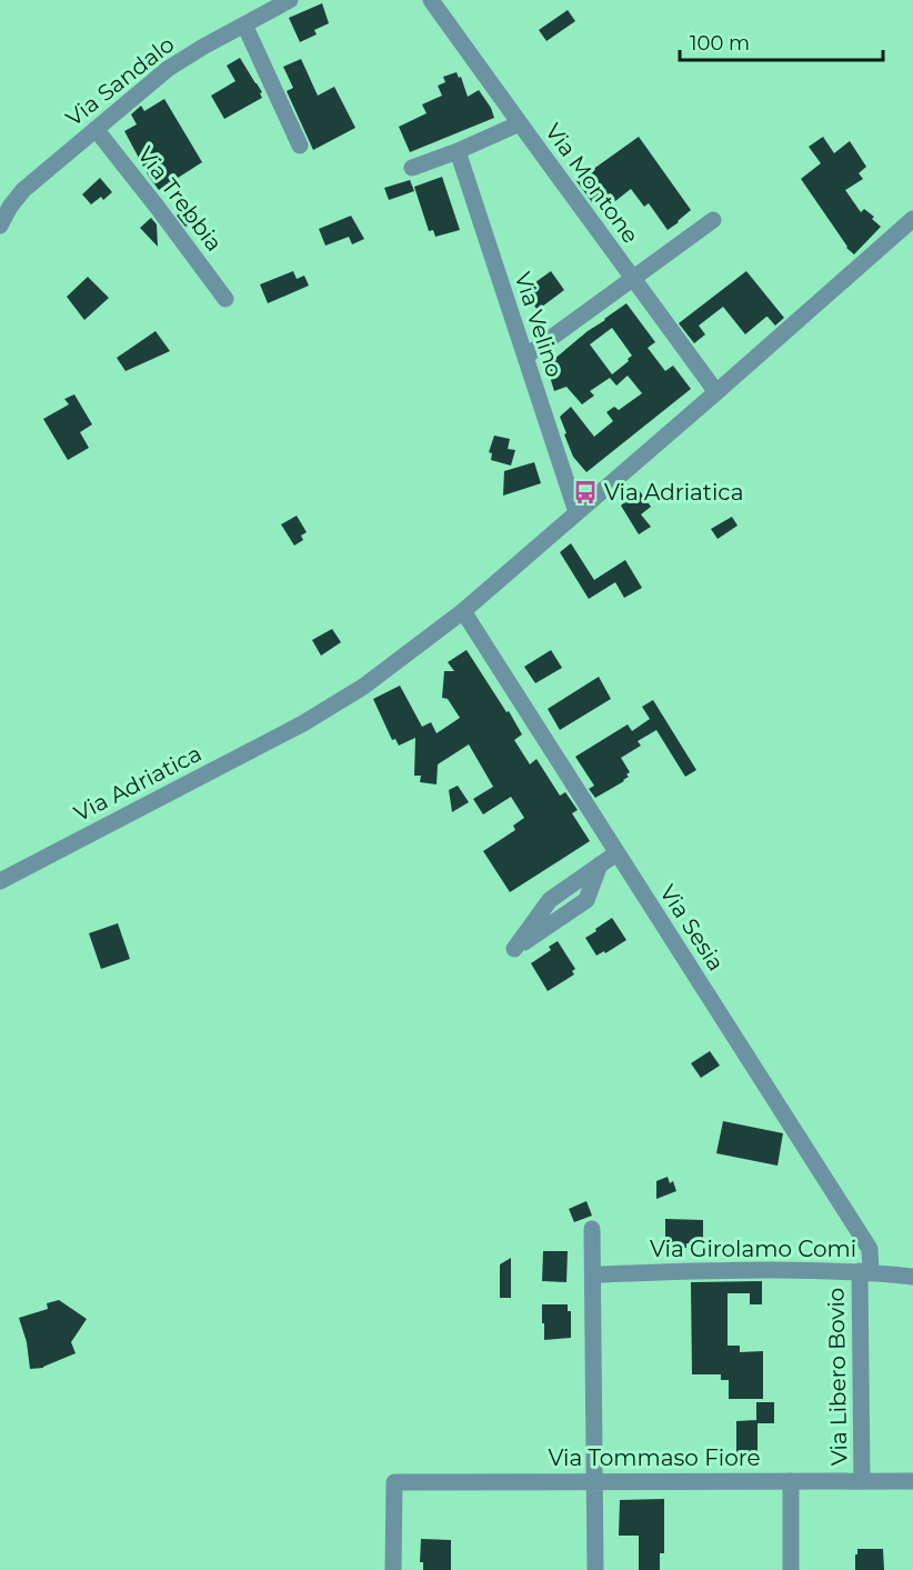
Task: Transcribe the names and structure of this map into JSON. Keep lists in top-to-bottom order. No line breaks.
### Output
{"streets":{"street":["Via Sandalo","Via Montone","Via Trebbia","Via Velino","Via Adriatica","Via Sesia","Via Girolamo Comi","Via Libero Bovio","Via Tommaso Fiore"]},"crossings":[["Via Sandalo","Via Trebbia"],["Via Montone","Via Adriatica"],["Via Velino","Via Adriatica"],["Via Adriatica","Via Sesia"],["Via Sesia","Via Girolamo Comi"],["Via Sesia","Via Libero Bovio"],["Via Girolamo Comi","Via Libero Bovio"],["Via Libero Bovio","Via Tommaso Fiore"]],"places":{"bus stop":["Via Adriatica"]},"scale_bar":"100 m"}
